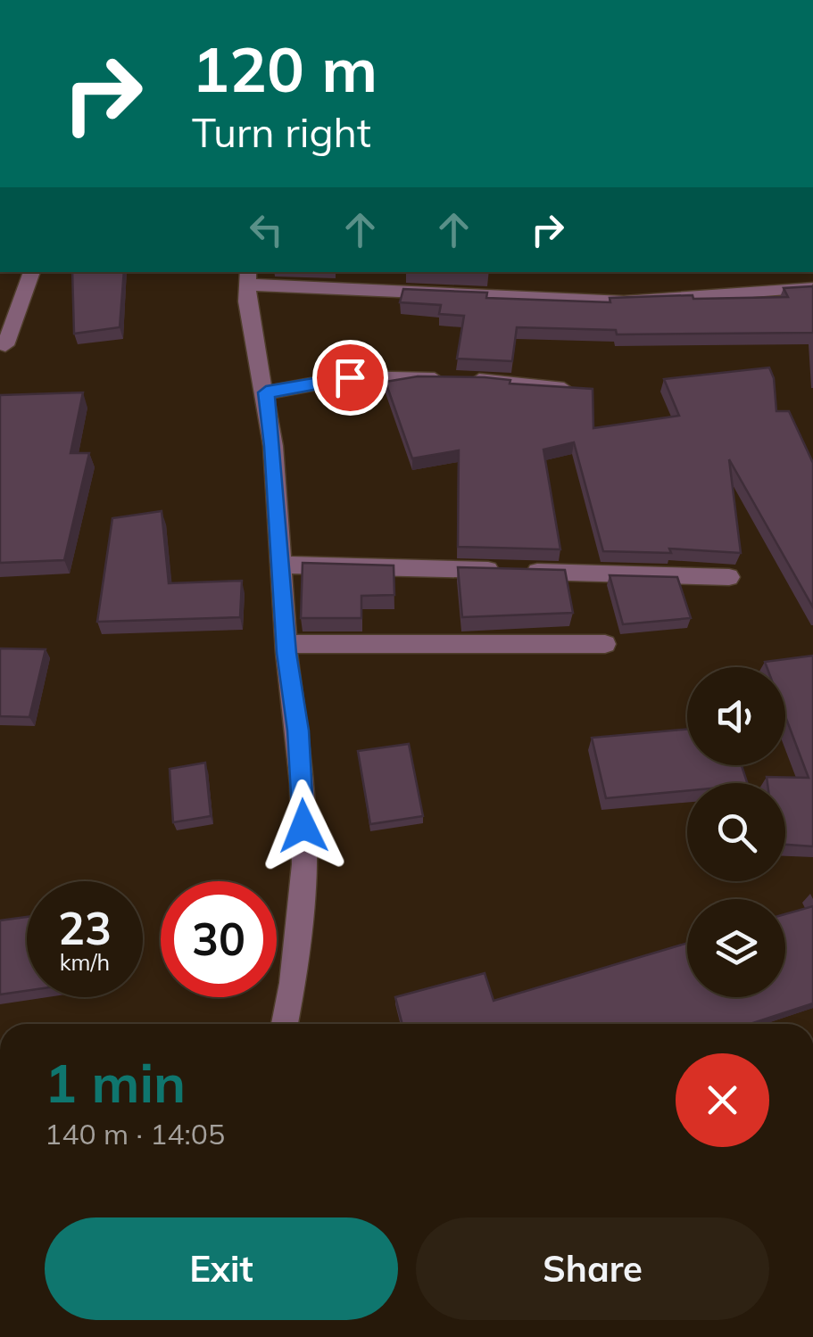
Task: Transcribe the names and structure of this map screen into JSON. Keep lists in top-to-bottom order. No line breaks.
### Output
{"page":{"turn":["120 m","Turn right"],"speed":"23 km/h","limit":"30","heading":["1 min","140 m · 14:05"],"buttons":["Exit","Share"]}}
